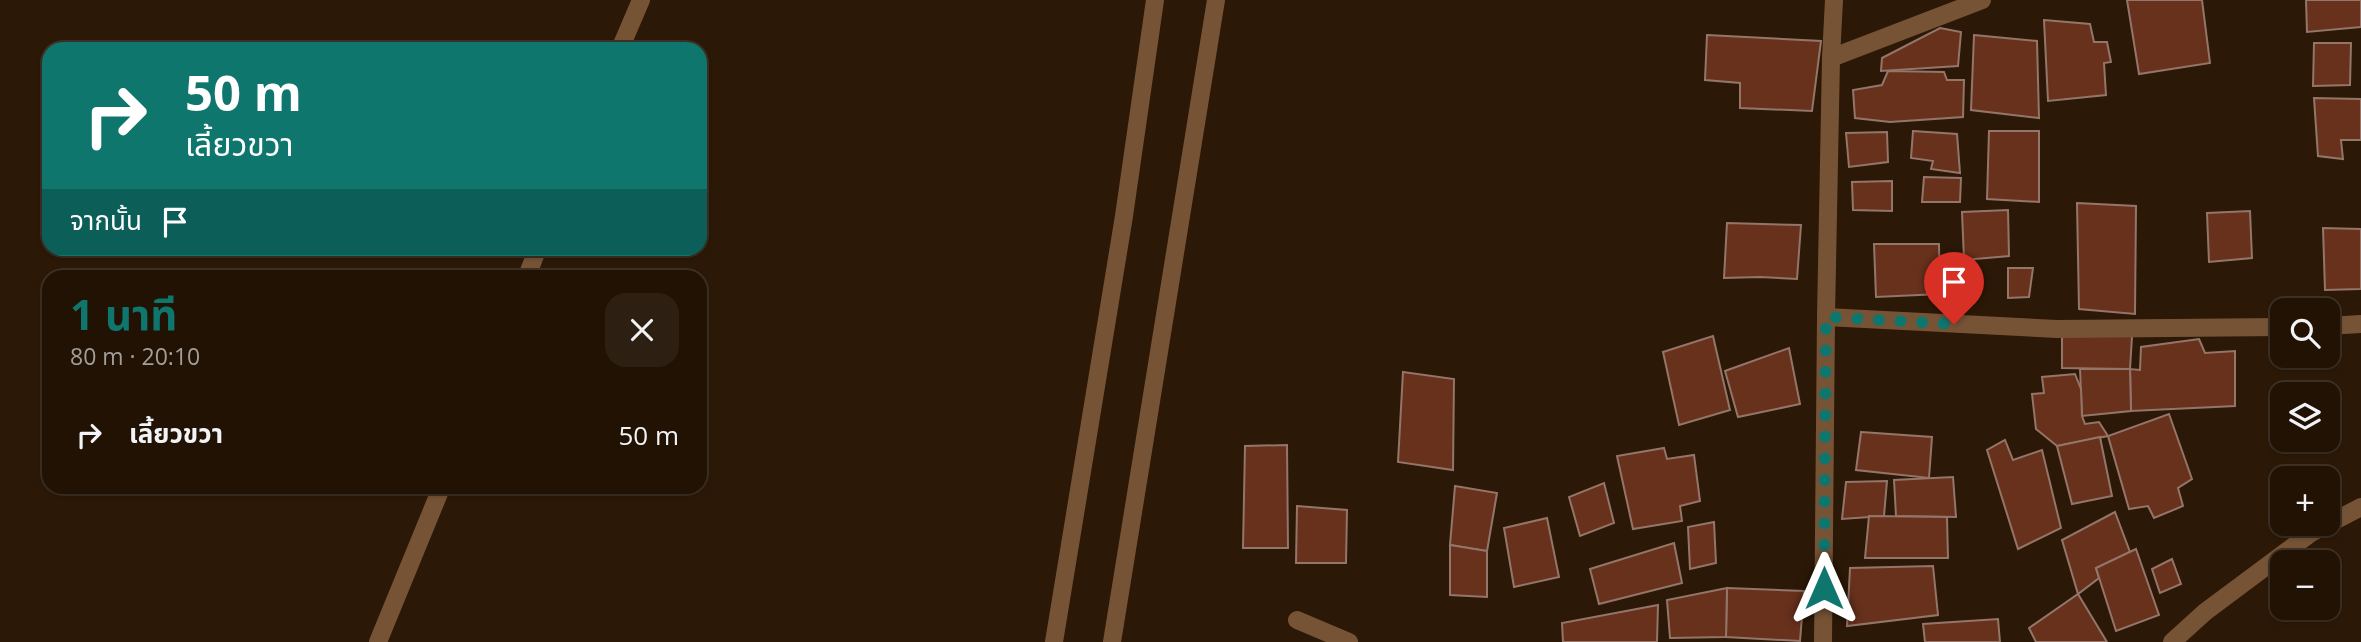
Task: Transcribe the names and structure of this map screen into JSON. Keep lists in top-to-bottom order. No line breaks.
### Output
{"page":{"turn":["50 m","เลี้ยวขวา"],"then":"จากนั้น","heading":["1 นาที","80 m · 20:10"],"map_buttons":["+","−"],"list":[{"name":"เลี้ยวขวา","value":"50 m"}]}}
